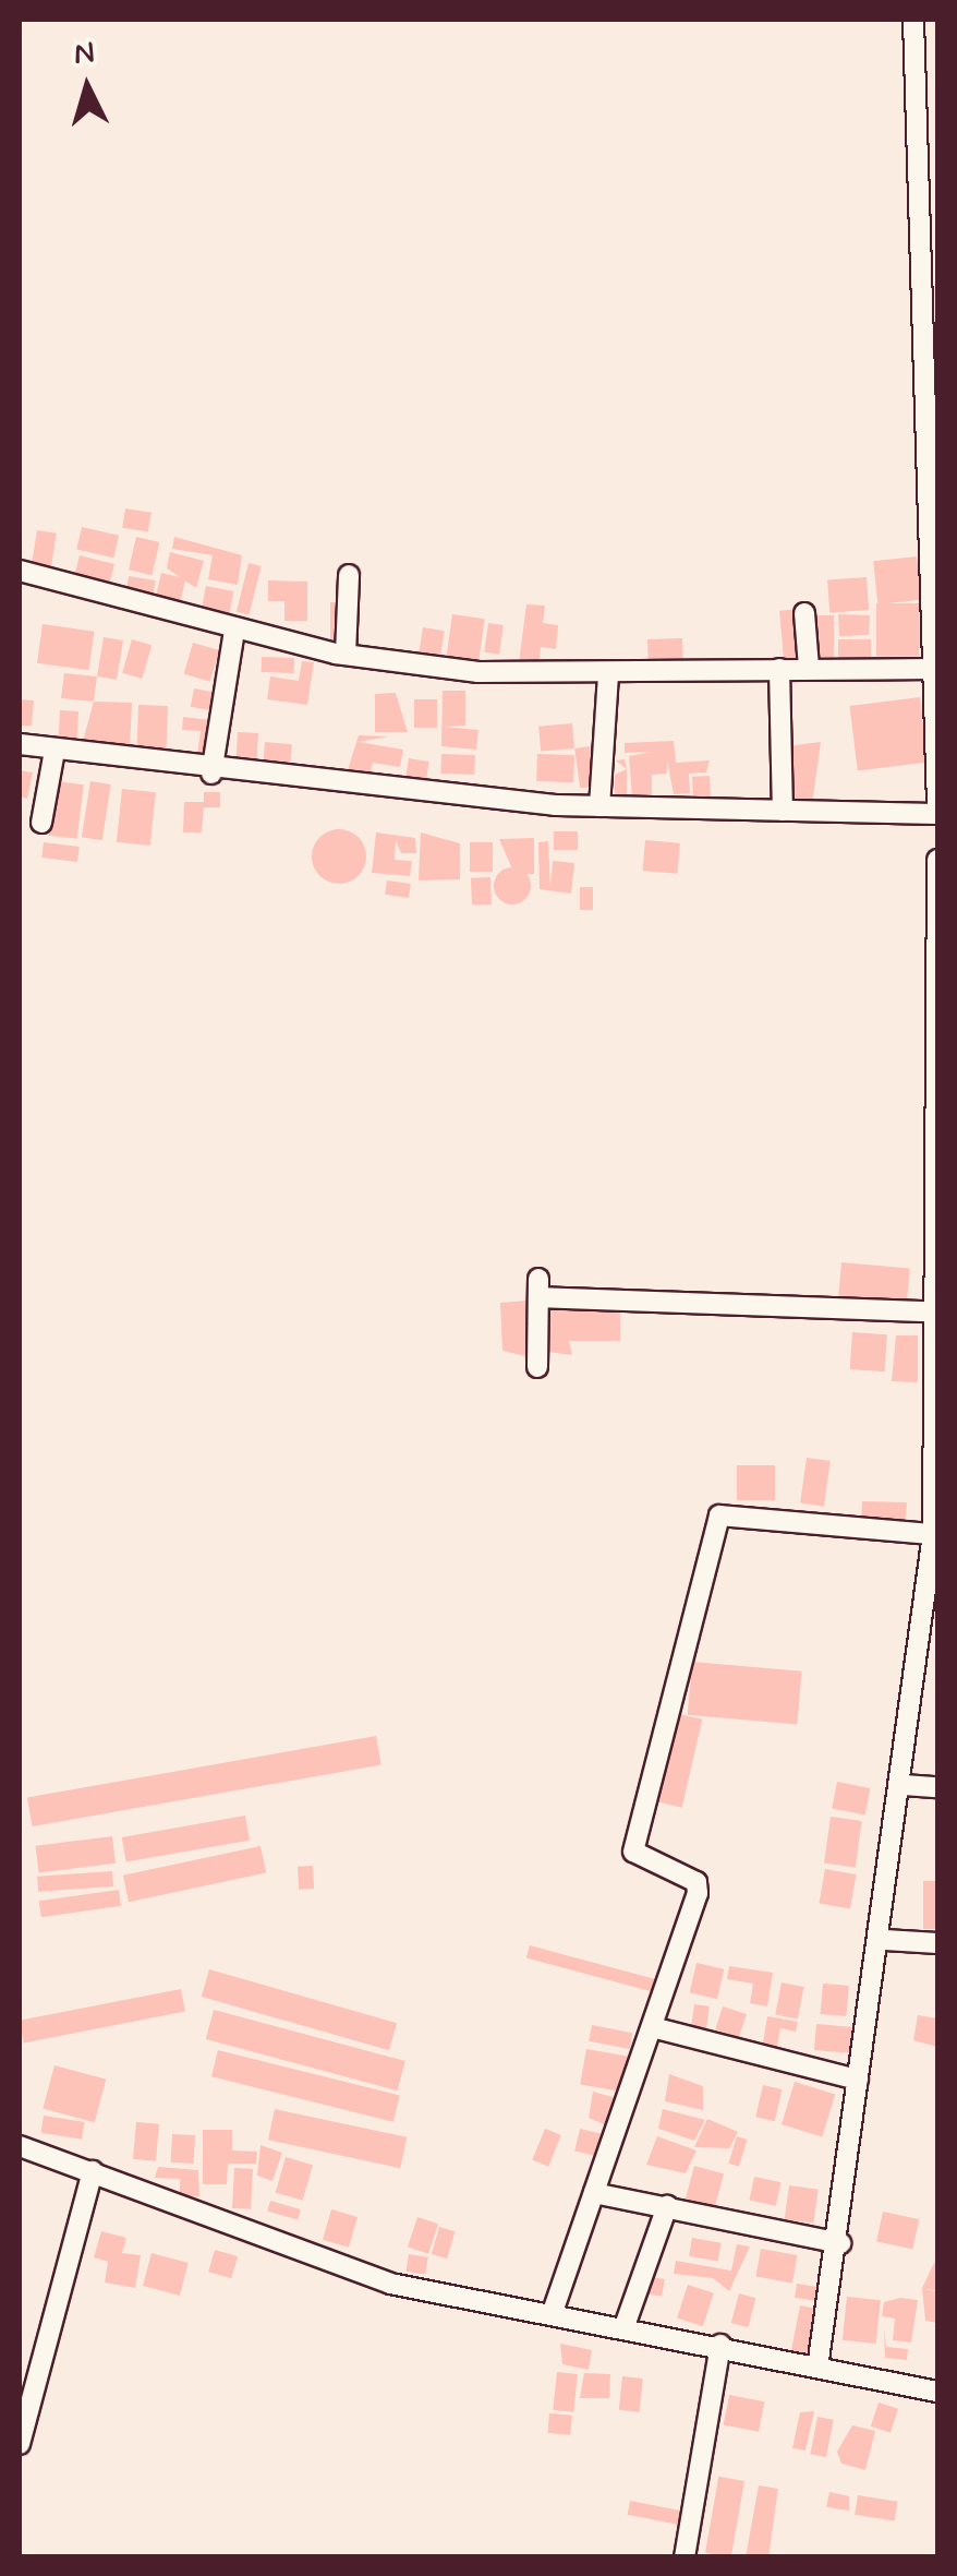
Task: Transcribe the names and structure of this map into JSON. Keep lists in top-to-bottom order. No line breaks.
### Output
{"north":"top"}
